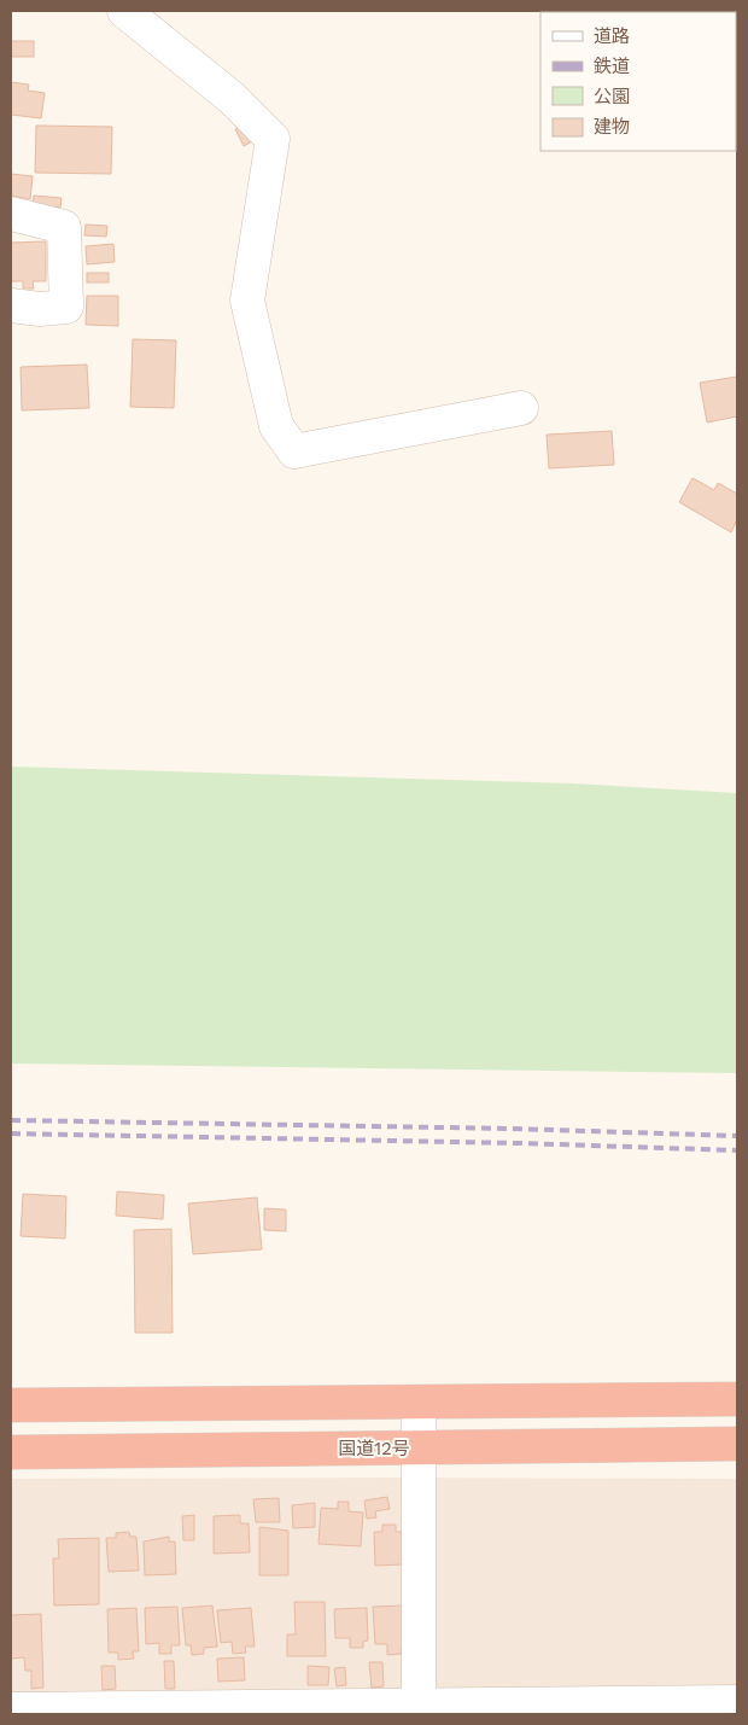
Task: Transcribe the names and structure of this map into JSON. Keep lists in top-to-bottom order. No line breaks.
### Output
{"streets":{"highway":["国道12号"]},"legend":["道路","鉄道","公園","建物"]}
